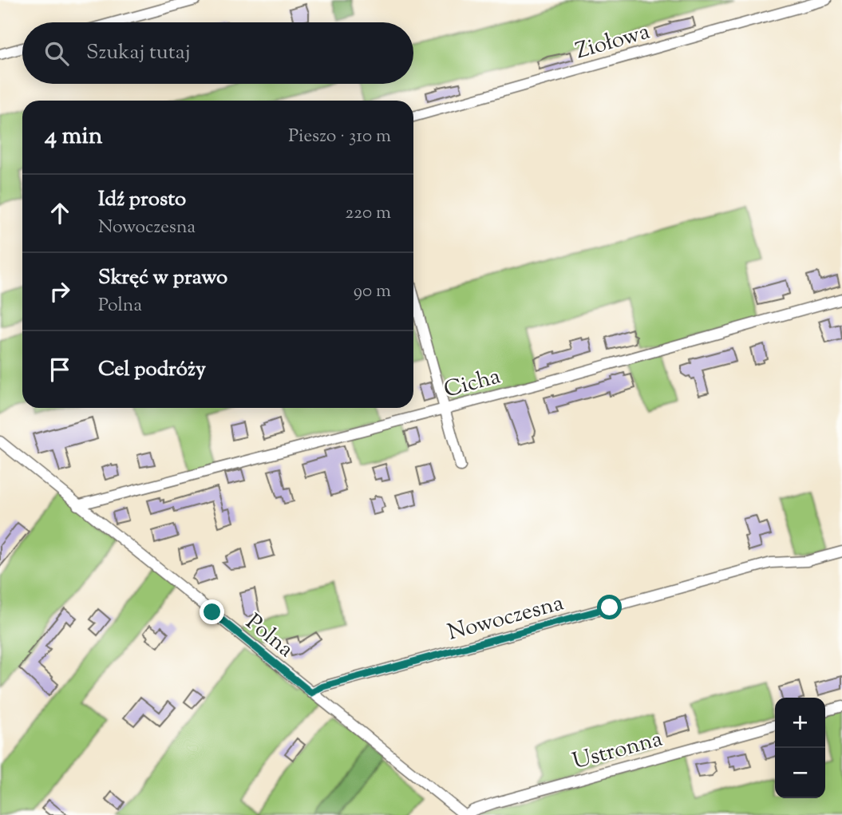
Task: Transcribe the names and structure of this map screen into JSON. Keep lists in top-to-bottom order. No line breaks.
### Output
{"streets":{"street":["Ziołowa","Cicha","Nowoczesna","Polna","Ustronna"]},"crossings":[["Cicha","Polna"],["Nowoczesna","Polna"],["Polna","Ustronna"]],"page":{"search":"Szukaj tutaj","heading":["4 min","Pieszo · 310 m"],"list":[["Idź prosto","Nowoczesna","220 m"],["Skręć w prawo","Polna","90 m"],"Cel podróży"],"map_buttons":["+","−"]}}
